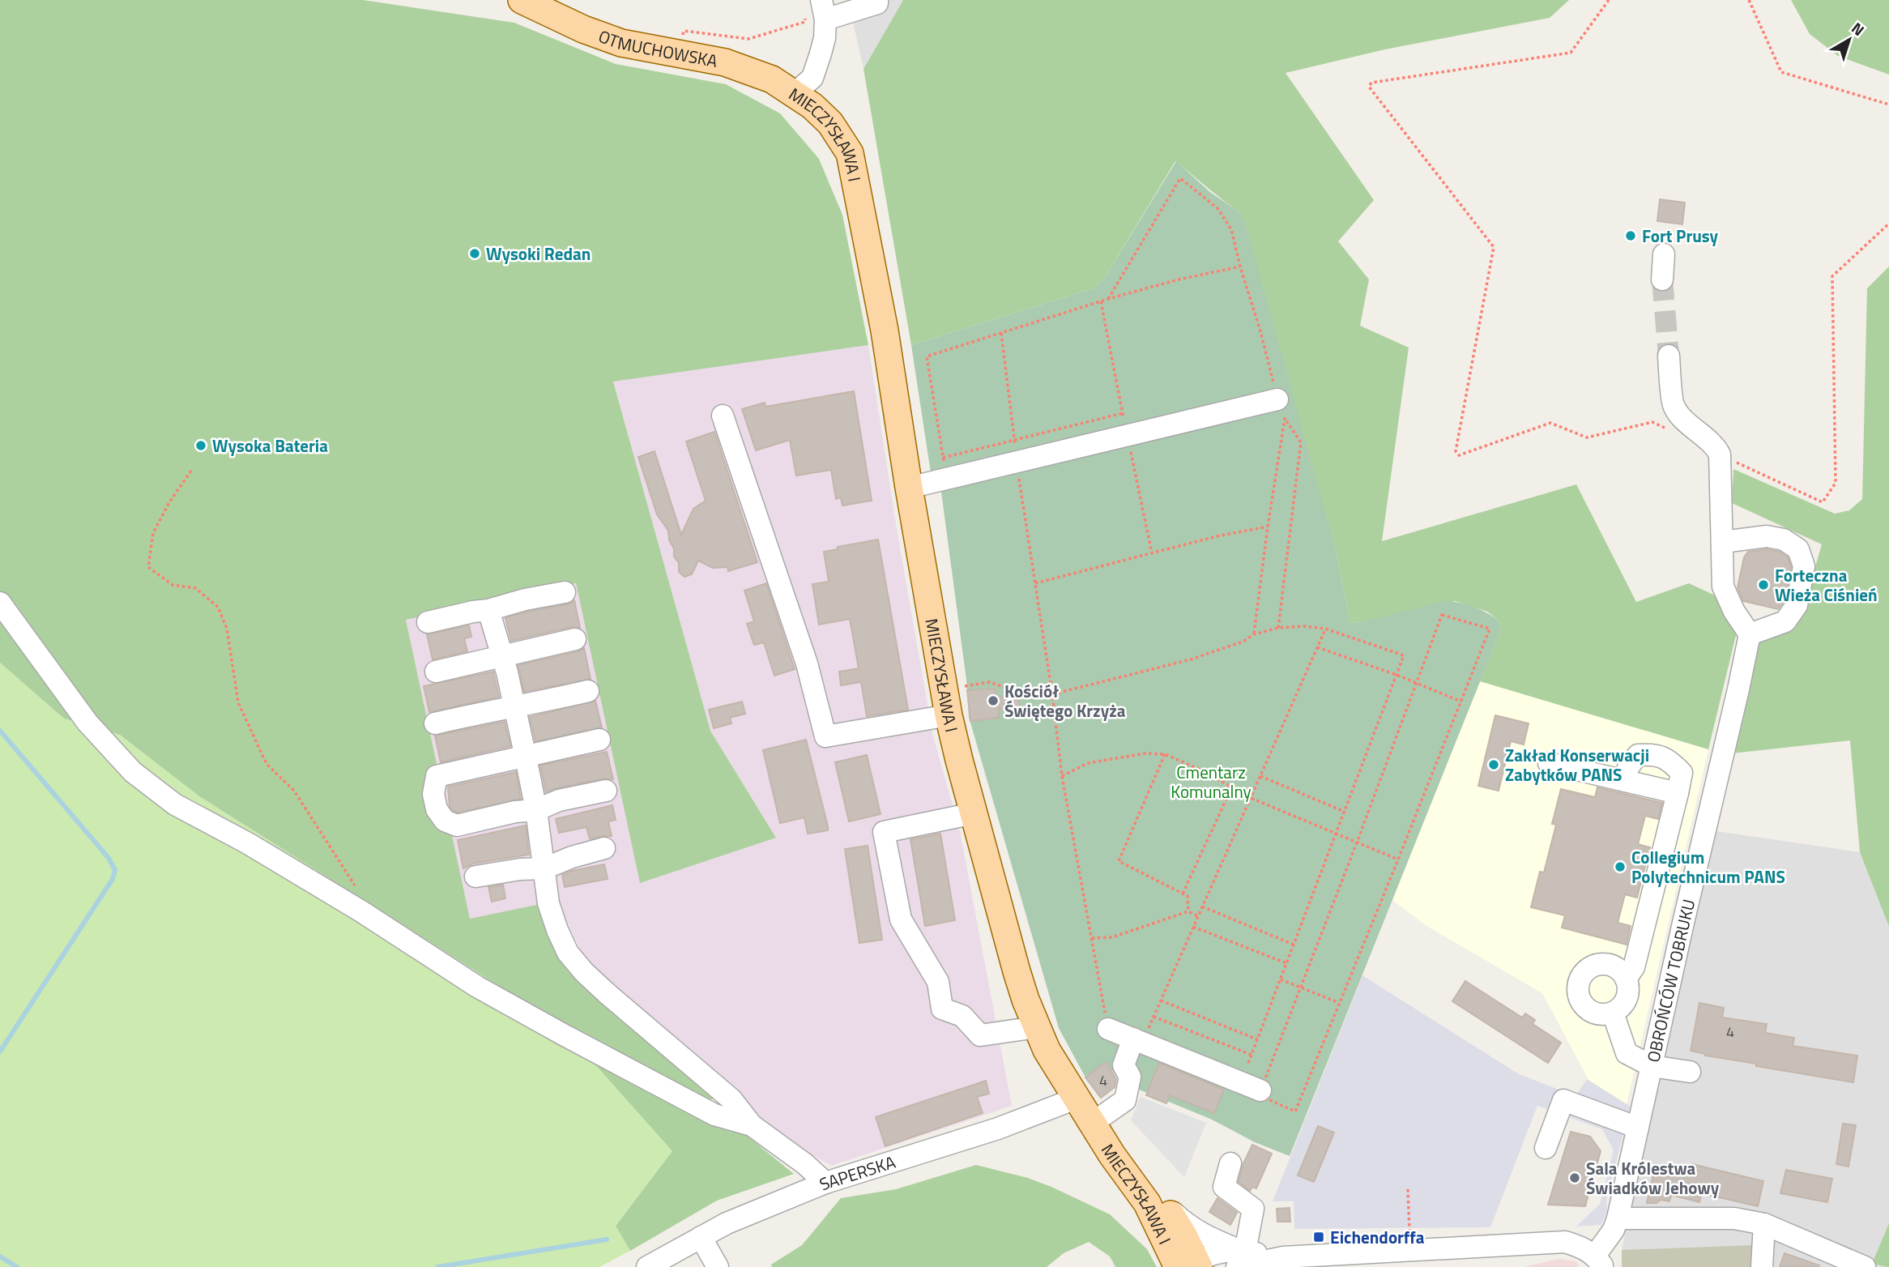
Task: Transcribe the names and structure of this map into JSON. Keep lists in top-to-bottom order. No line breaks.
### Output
{"streets":{"main road":["OTMUCHOWSKA","MIECZYSŁAWA I"],"street":["OBROŃCÓW TOBRUKU","SAPERSKA"]},"crossings":[["OTMUCHOWSKA","MIECZYSŁAWA I"],["MIECZYSŁAWA I","SAPERSKA"]],"parks":["Cmentarz Komunalny"],"places":{"other":["Fort Prusy","Wysoki Redan","Wysoka Bateria","Forteczna Wieża Ciśnień","Kościół Świętego Krzyża","Zakład Konserwacji Zabytków PANS","Collegium Polytechnicum PANS","Sala Królestwa Świadków Jehowy"],"transit":["Eichendorffa"]},"house_numbers":["4","4"],"north":"top right"}
